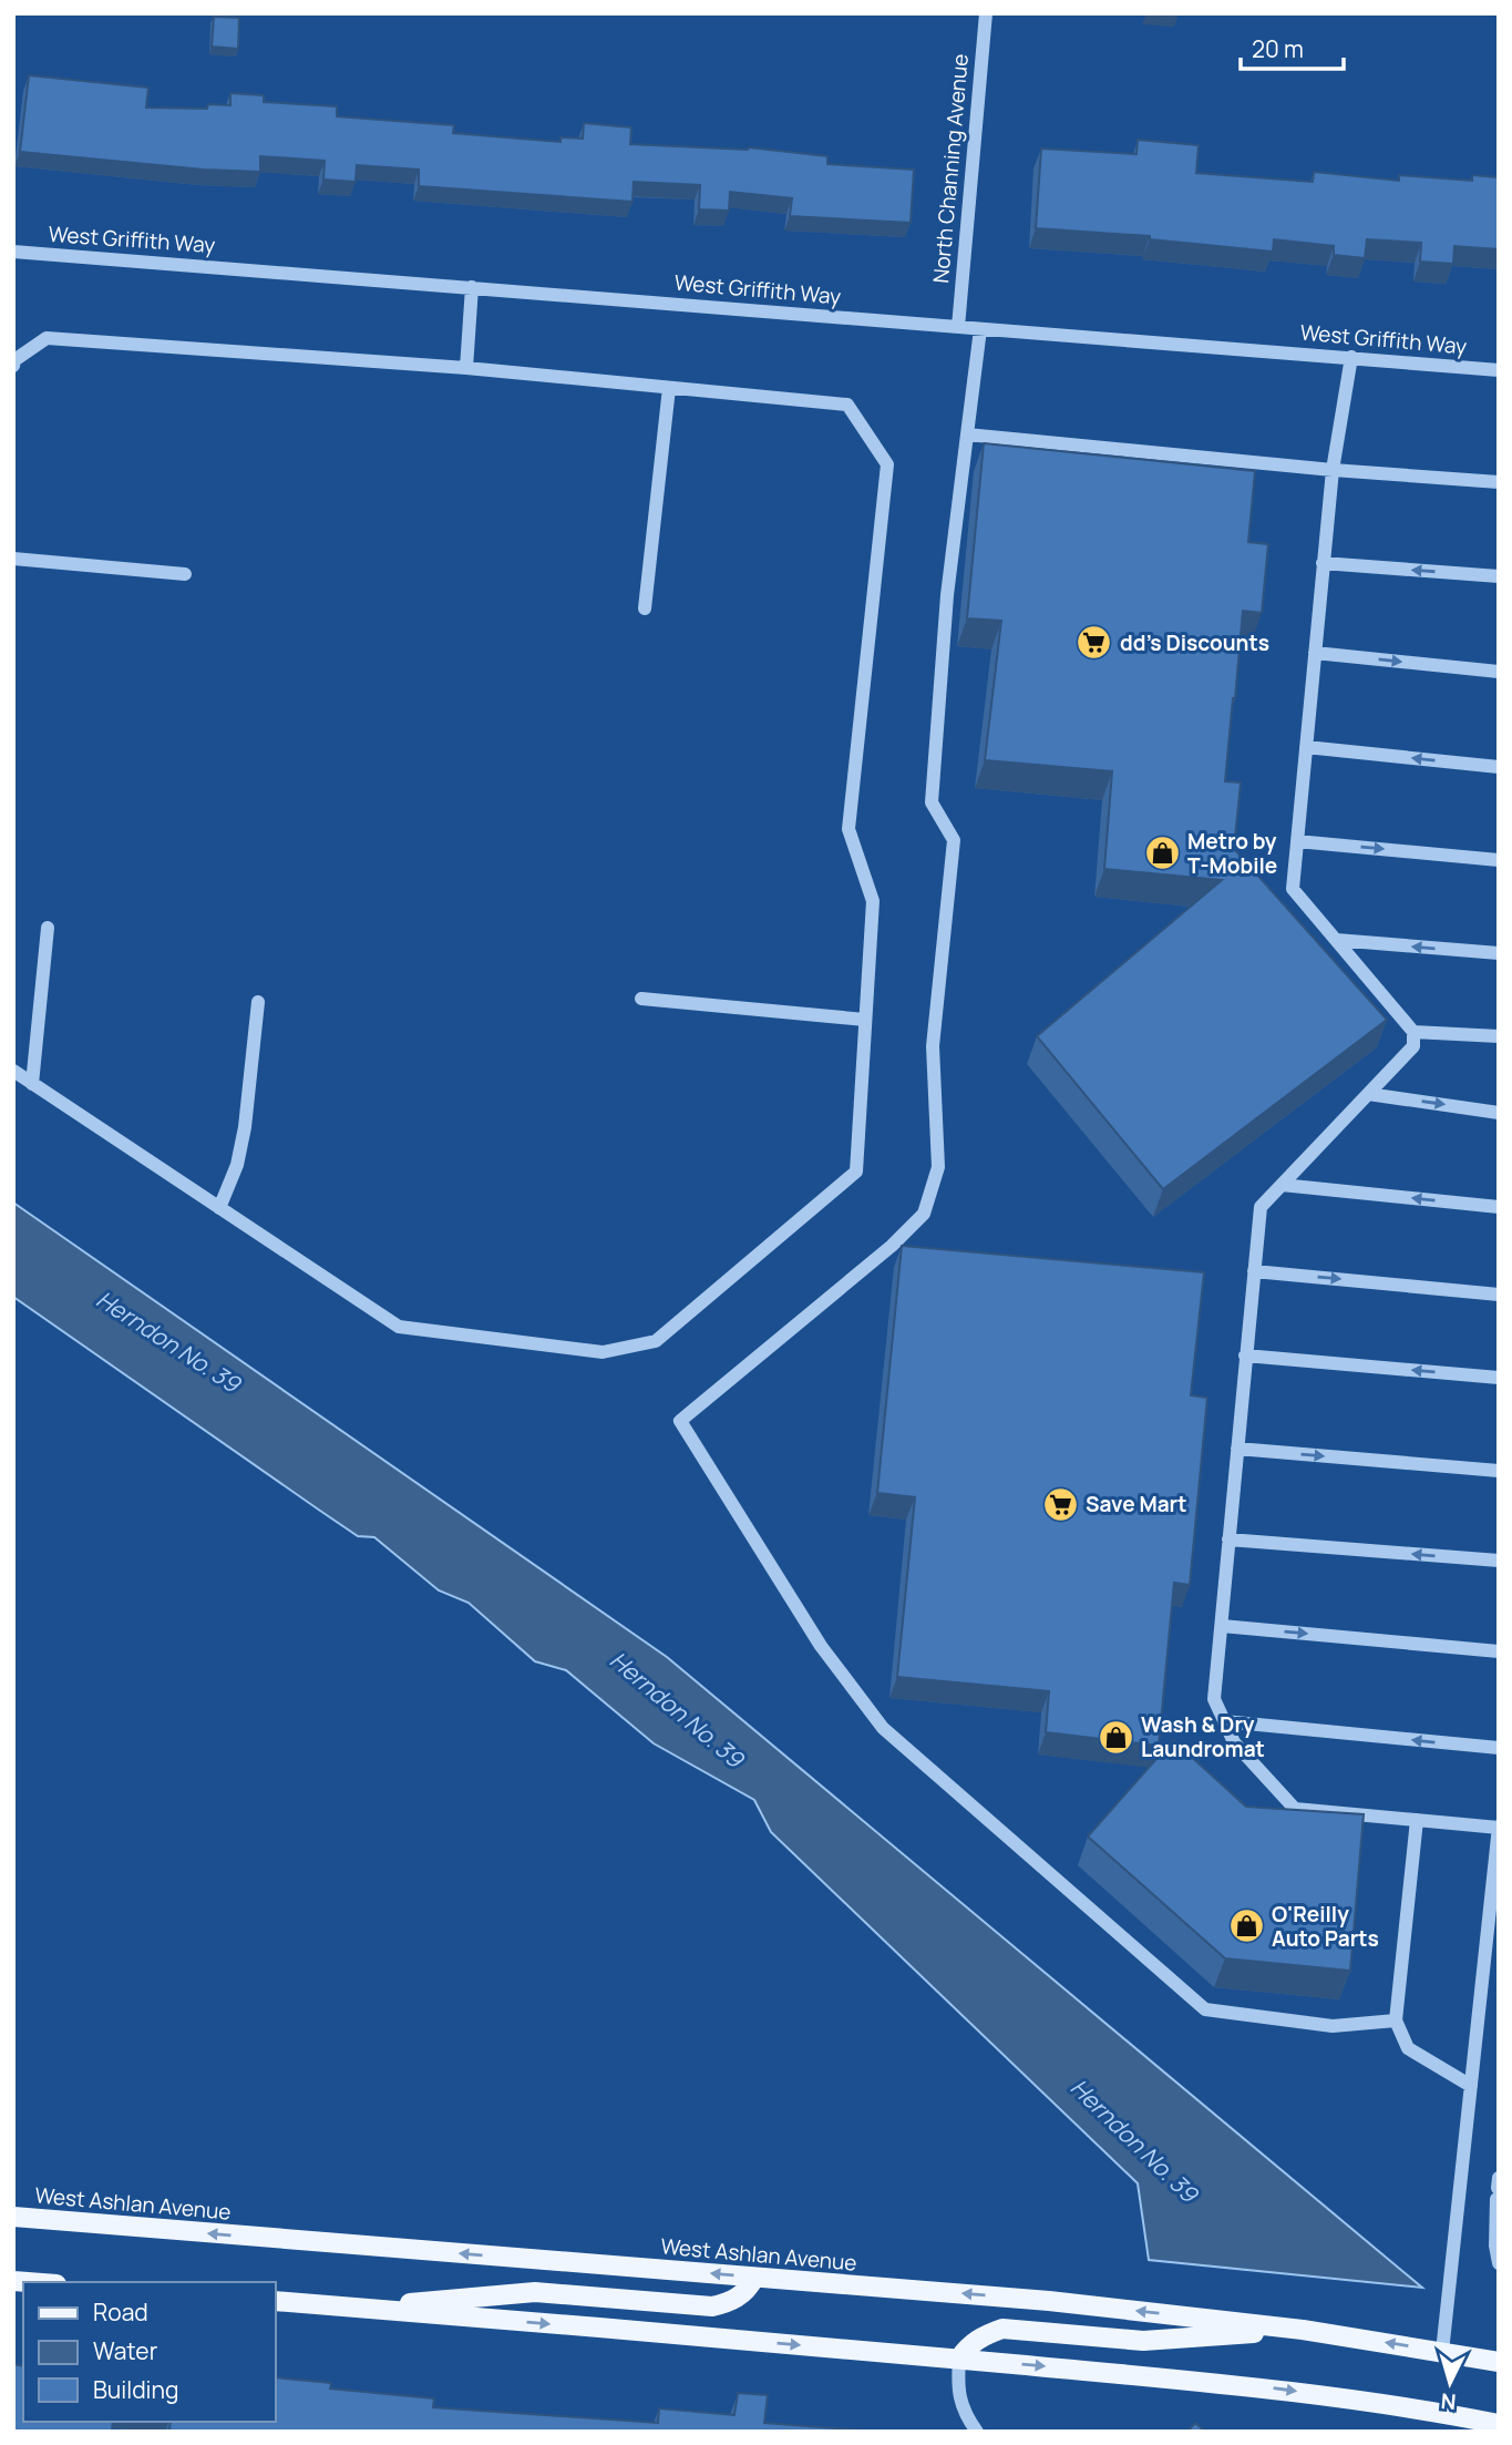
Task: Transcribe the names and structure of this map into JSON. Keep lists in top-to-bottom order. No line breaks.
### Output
{"streets":{"main road":["West Ashlan Avenue"],"street":["North Channing Avenue","West Griffith Way"]},"crossings":[["North Channing Avenue","West Griffith Way"]],"water":["Herndon No. 39"],"places":{"supermarket":["dd's Discounts","Save Mart"],"shop":["Metro by T-Mobile","Wash & Dry Laundromat","O'Reilly Auto Parts"]},"legend":["Road","Water","Building"],"scale_bar":"20 m","north":"bottom"}
